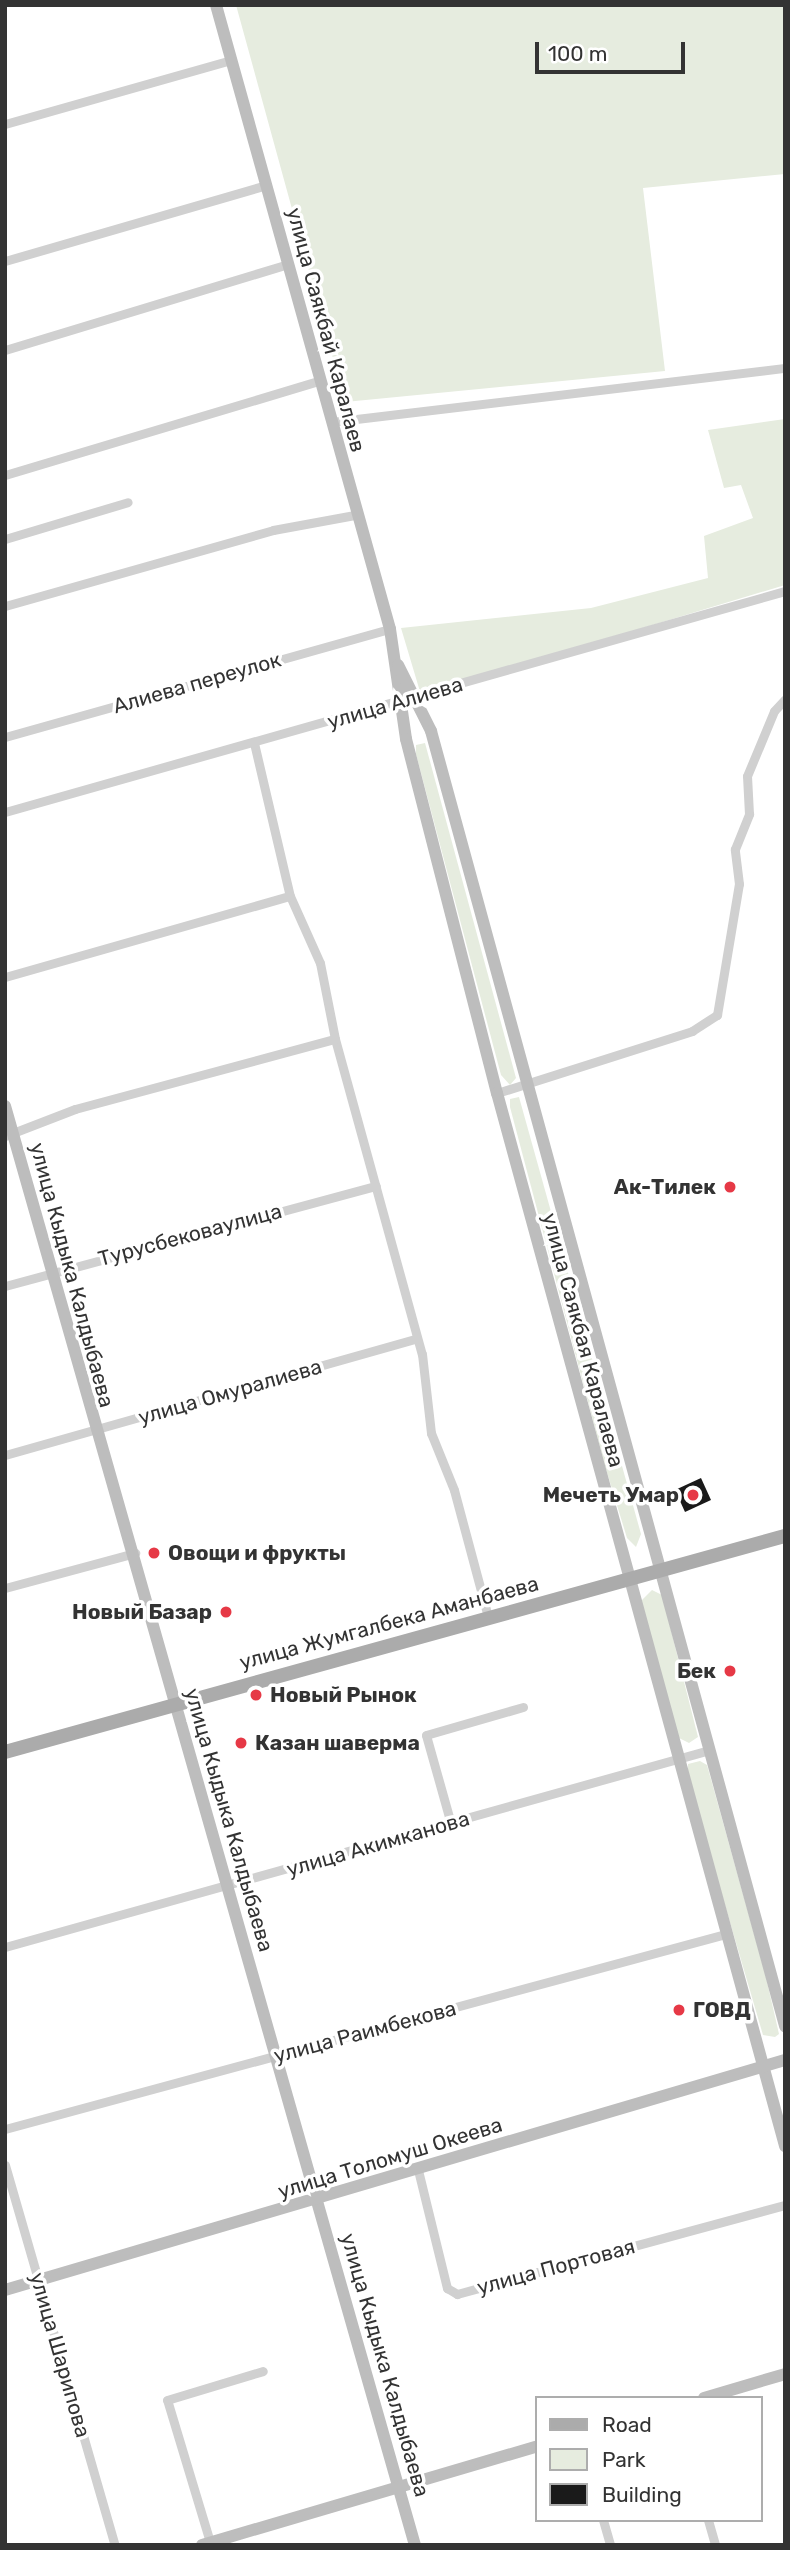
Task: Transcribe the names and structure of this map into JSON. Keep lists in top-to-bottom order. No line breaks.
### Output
{"streets":{"main road":["улица Жумгалбека Аманбаева"],"street":["улица Саякбай Каралаев","Алиева переулок","улица Алиева","Турусбековаулица","улица Кыдыка Калдыбаева","улица Саякбая Каралаева","улица Омуралиева","улица Акимканова","улица Раимбекова","улица Толомуш Океева","улица Портовая","улица Шарипова"]},"crossings":[["улица Саякбай Каралаев","Алиева переулок"],["улица Саякбай Каралаев","улица Алиева"],["улица Саякбай Каралаев","улица Саякбая Каралаева"],["улица Алиева","улица Саякбая Каралаева"],["Турусбековаулица","улица Кыдыка Калдыбаева"],["улица Кыдыка Калдыбаева","улица Омуралиева"],["улица Кыдыка Калдыбаева","улица Жумгалбека Аманбаева"],["улица Кыдыка Калдыбаева","улица Акимканова"],["улица Кыдыка Калдыбаева","улица Раимбекова"],["улица Кыдыка Калдыбаева","улица Толомуш Океева"],["улица Саякбая Каралаева","улица Жумгалбека Аманбаева"],["улица Саякбая Каралаева","улица Акимканова"],["улица Саякбая Каралаева","улица Раимбекова"],["улица Саякбая Каралаева","улица Толомуш Океева"],["улица Толомуш Океева","улица Портовая"],["улица Толомуш Океева","улица Шарипова"]],"places":["Ак-Тилек","Мечеть Умар","Овощи и фрукты","Новый Базар","Бек","Новый Рынок","Казан шаверма","ГОВД"],"legend":["Road","Park","Building"],"scale_bar":"100 m"}
